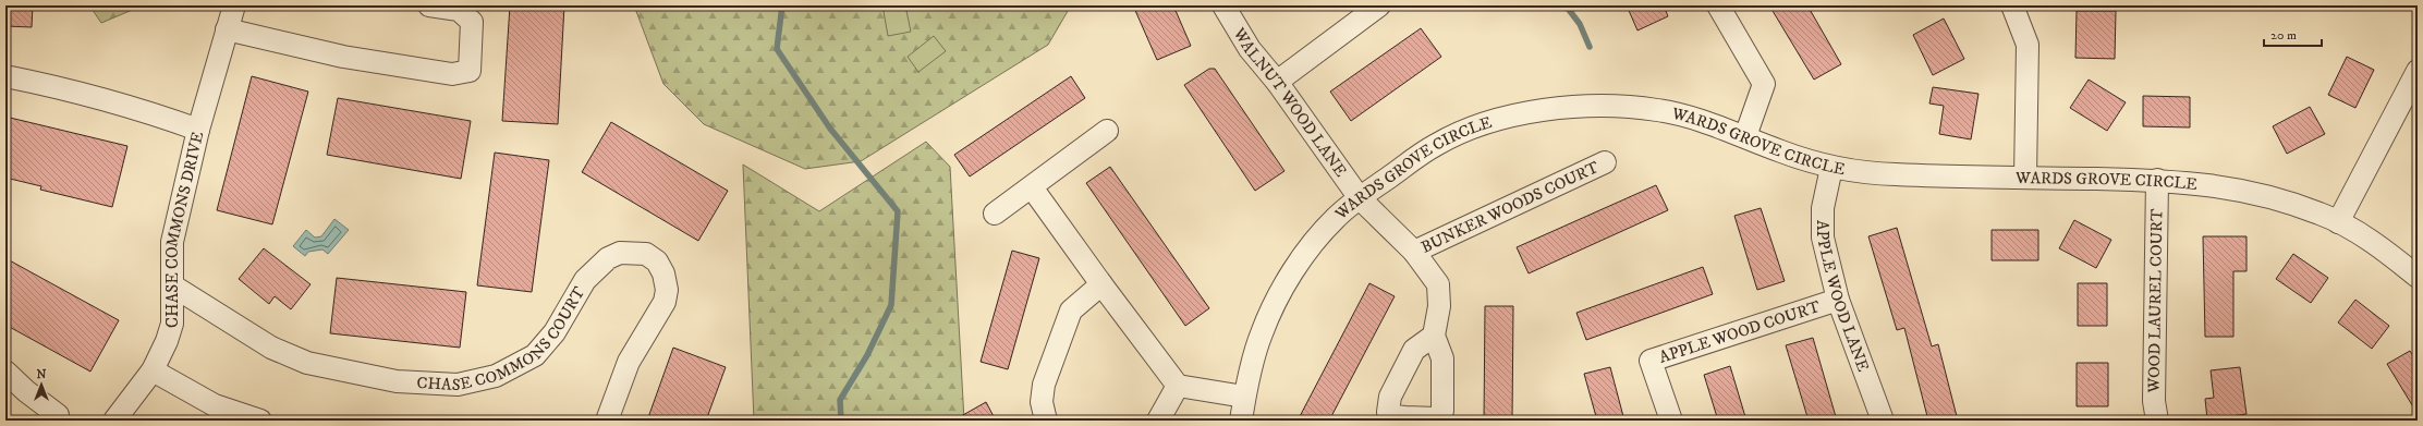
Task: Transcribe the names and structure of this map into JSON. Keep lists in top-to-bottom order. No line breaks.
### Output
{"streets":{"street":["WALNUT WOOD LANE","WARDS GROVE CIRCLE","BUNKER WOODS COURT","CHASE COMMONS DRIVE","APPLE WOOD LANE","WOOD LAUREL COURT","CHASE COMMONS COURT","APPLE WOOD COURT"]},"crossings":[["WALNUT WOOD LANE","WARDS GROVE CIRCLE"],["WALNUT WOOD LANE","BUNKER WOODS COURT"],["WARDS GROVE CIRCLE","APPLE WOOD LANE"],["WARDS GROVE CIRCLE","WOOD LAUREL COURT"],["CHASE COMMONS DRIVE","CHASE COMMONS COURT"],["APPLE WOOD LANE","APPLE WOOD COURT"]],"scale_bar":"20 m","north":"top"}
